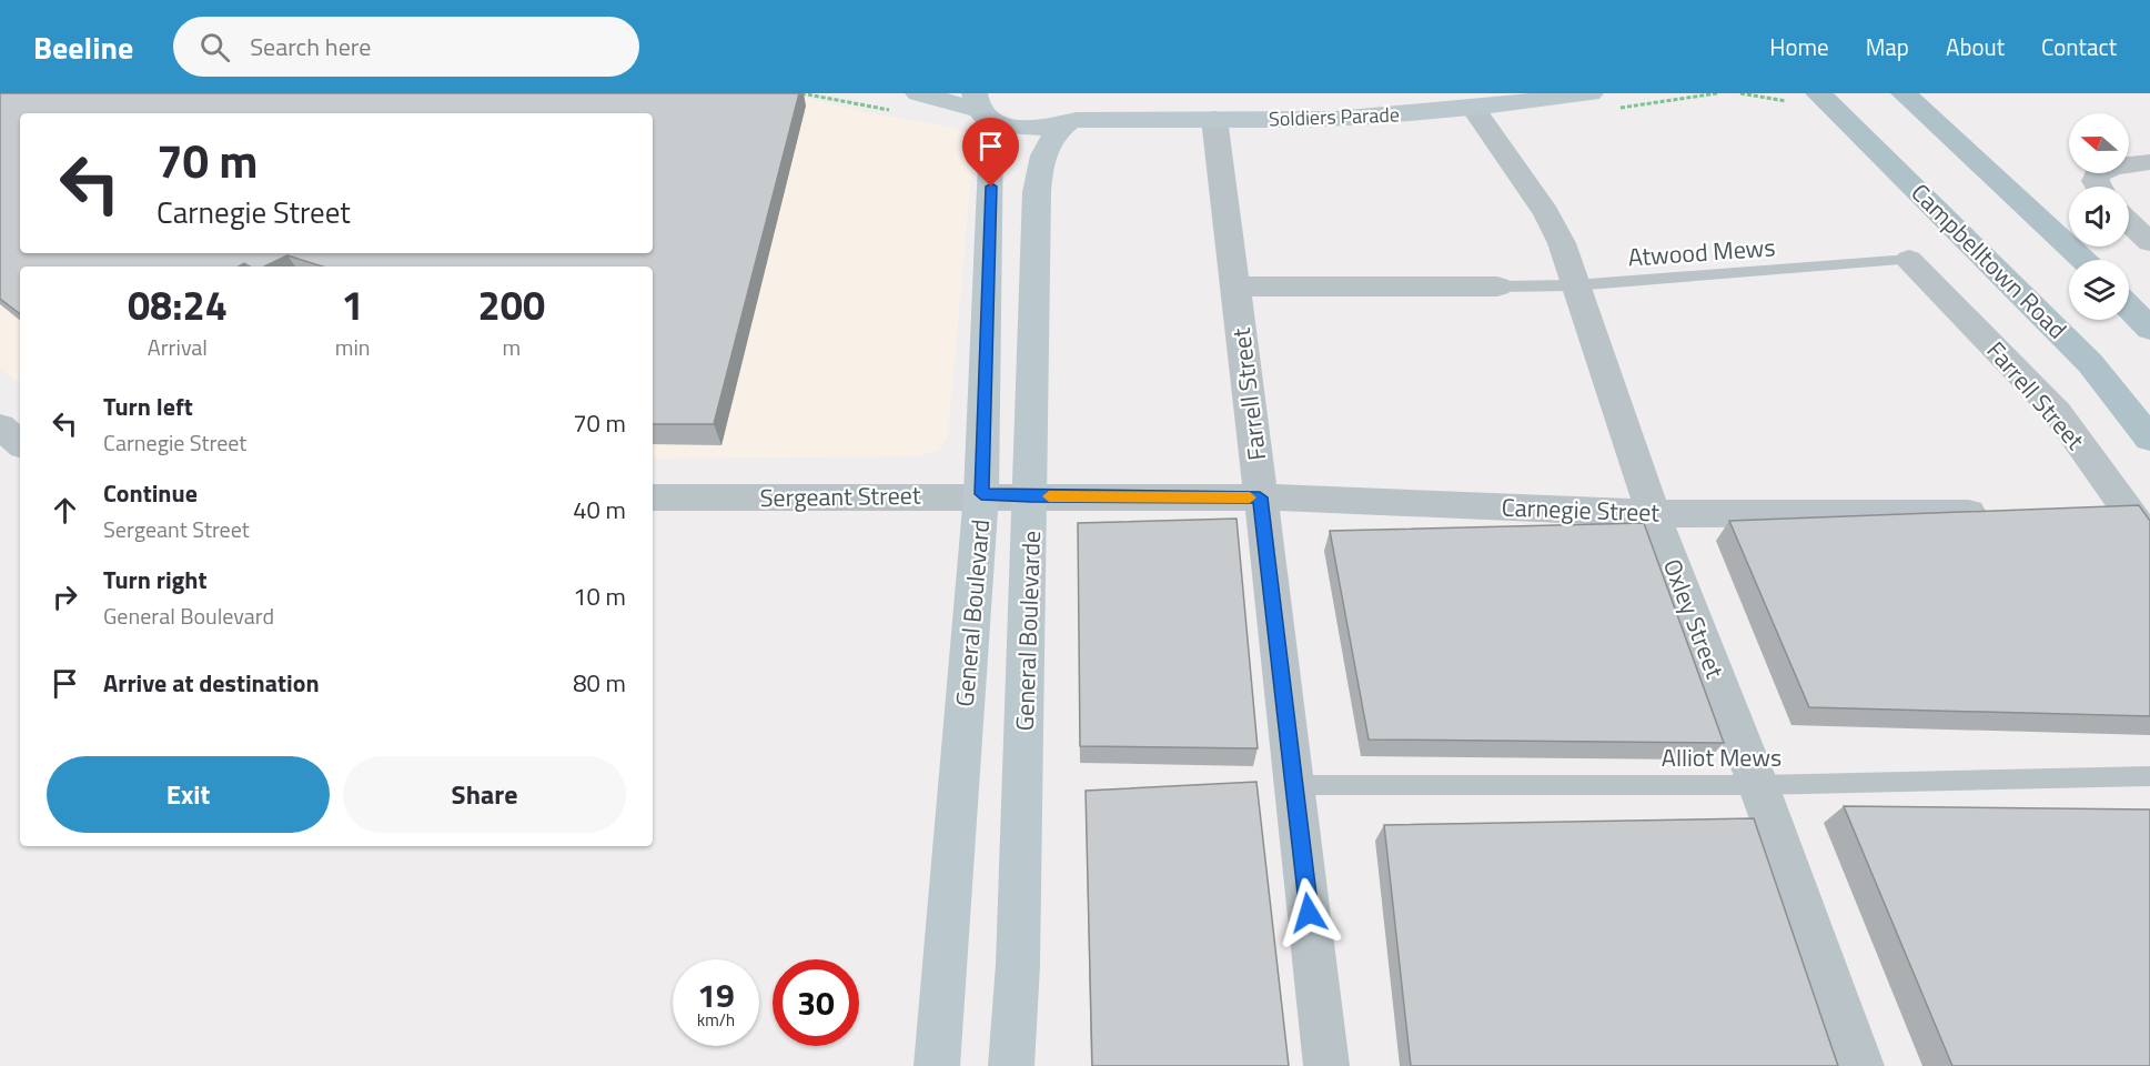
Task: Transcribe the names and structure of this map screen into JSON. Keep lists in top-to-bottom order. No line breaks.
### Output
{"streets":{"main road":["Campbelltown Road"],"street":["Soldiers Parade","Farrell Street","Sergeant Street","Carnegie Street","General Boulevard","Oxley Street","General Boulevarde"],"lane":["Atwood Mews","Alliot Mews"]},"crossings":[["Soldiers Parade","Farrell Street"],["Soldiers Parade","General Boulevard"],["Soldiers Parade","Oxley Street"],["Soldiers Parade","General Boulevarde"],["Atwood Mews","Farrell Street"],["Atwood Mews","Oxley Street"],["Farrell Street","Carnegie Street"],["Farrell Street","Alliot Mews"],["Sergeant Street","Carnegie Street"],["Sergeant Street","General Boulevard"],["Sergeant Street","General Boulevarde"],["Carnegie Street","Oxley Street"],["Carnegie Street","General Boulevarde"],["Oxley Street","Alliot Mews"]],"north":"left","page":{"header":"Beeline","search":"Search here","nav":["Home","Map","About","Contact"],"turn":["70 m","Carnegie Street"],"eta":["08:24","Arrival","1","min","200","m"],"list":[{"name":"Turn left","note":"Carnegie Street","value":"70 m"},{"name":"Continue","note":"Sergeant Street","value":"40 m"},{"name":"Turn right","note":"General Boulevard","value":"10 m"},{"name":"Arrive at destination","value":"80 m"}],"buttons":["Exit","Share"],"speed":"19 km/h","limit":"30"}}
